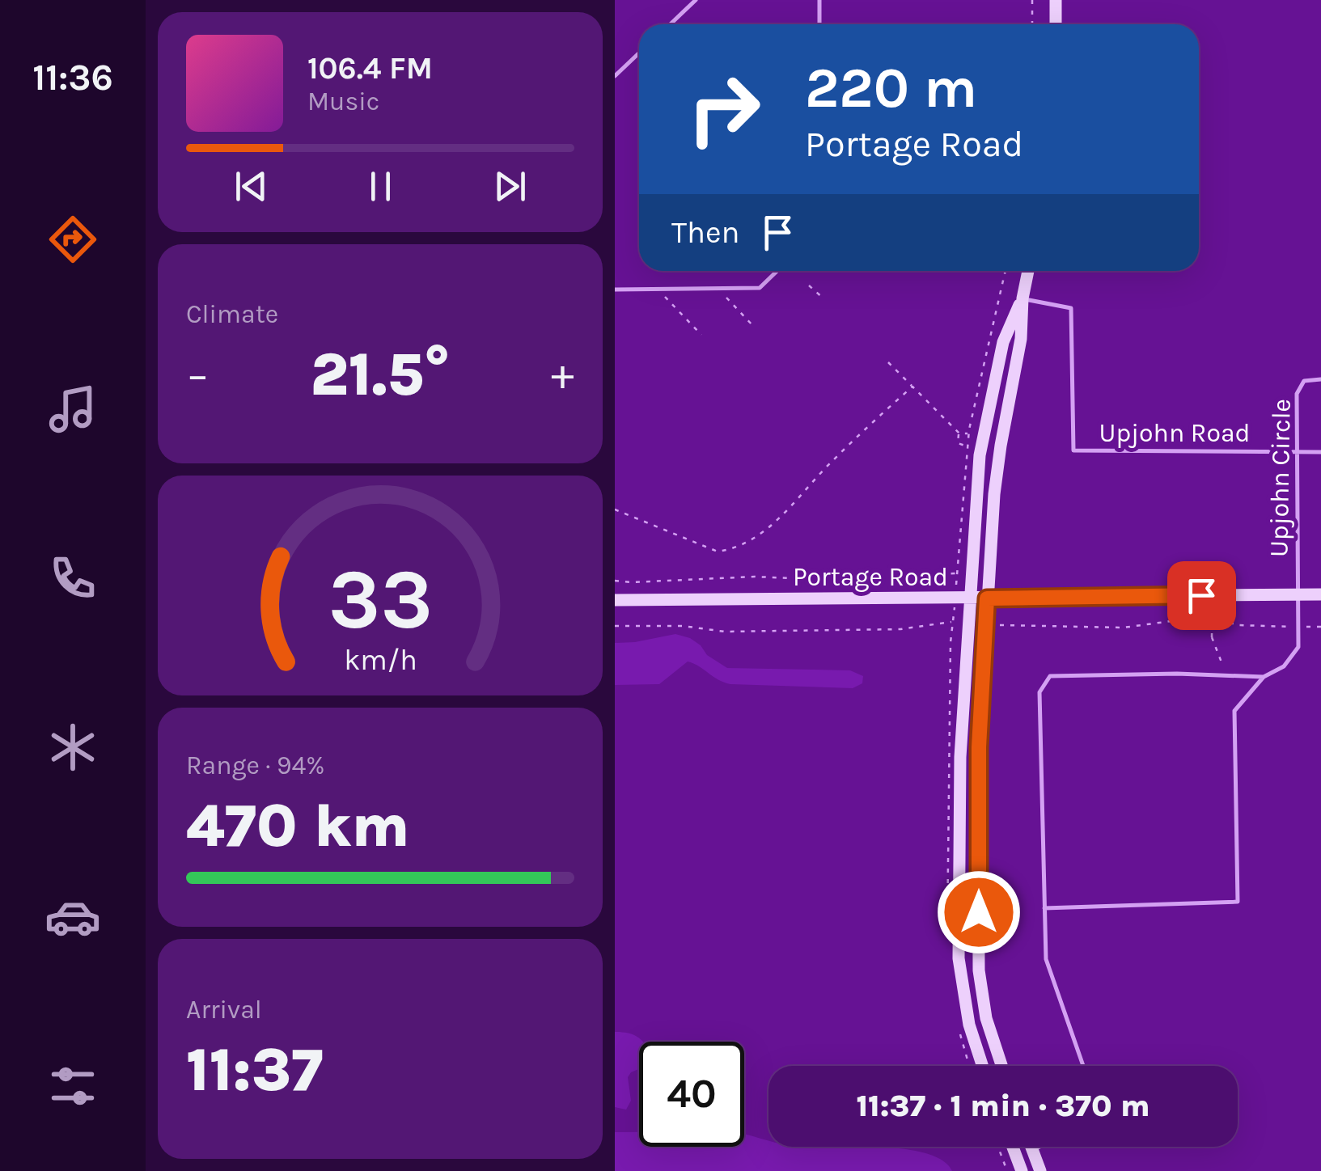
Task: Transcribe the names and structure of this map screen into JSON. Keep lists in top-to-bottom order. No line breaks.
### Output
{"streets":{"street":["Portage Road"],"lane":["Upjohn Road","Upjohn Circle"]},"crossings":[["Upjohn Road","Upjohn Circle"],["Upjohn Circle","Portage Road"]],"page":{"tabs":"11:36","turn":["220 m","Portage Road"],"song":["106.4 FM","Music"],"then":"Then","tile":["Climate",["Range · 94%","470 km"],["Arrival","11:37"]],"heat":["−","21.5°","+"],"limit":"40","trip":"11:37 · 1 min · 370 m","gauge":["33","km/h"]}}
